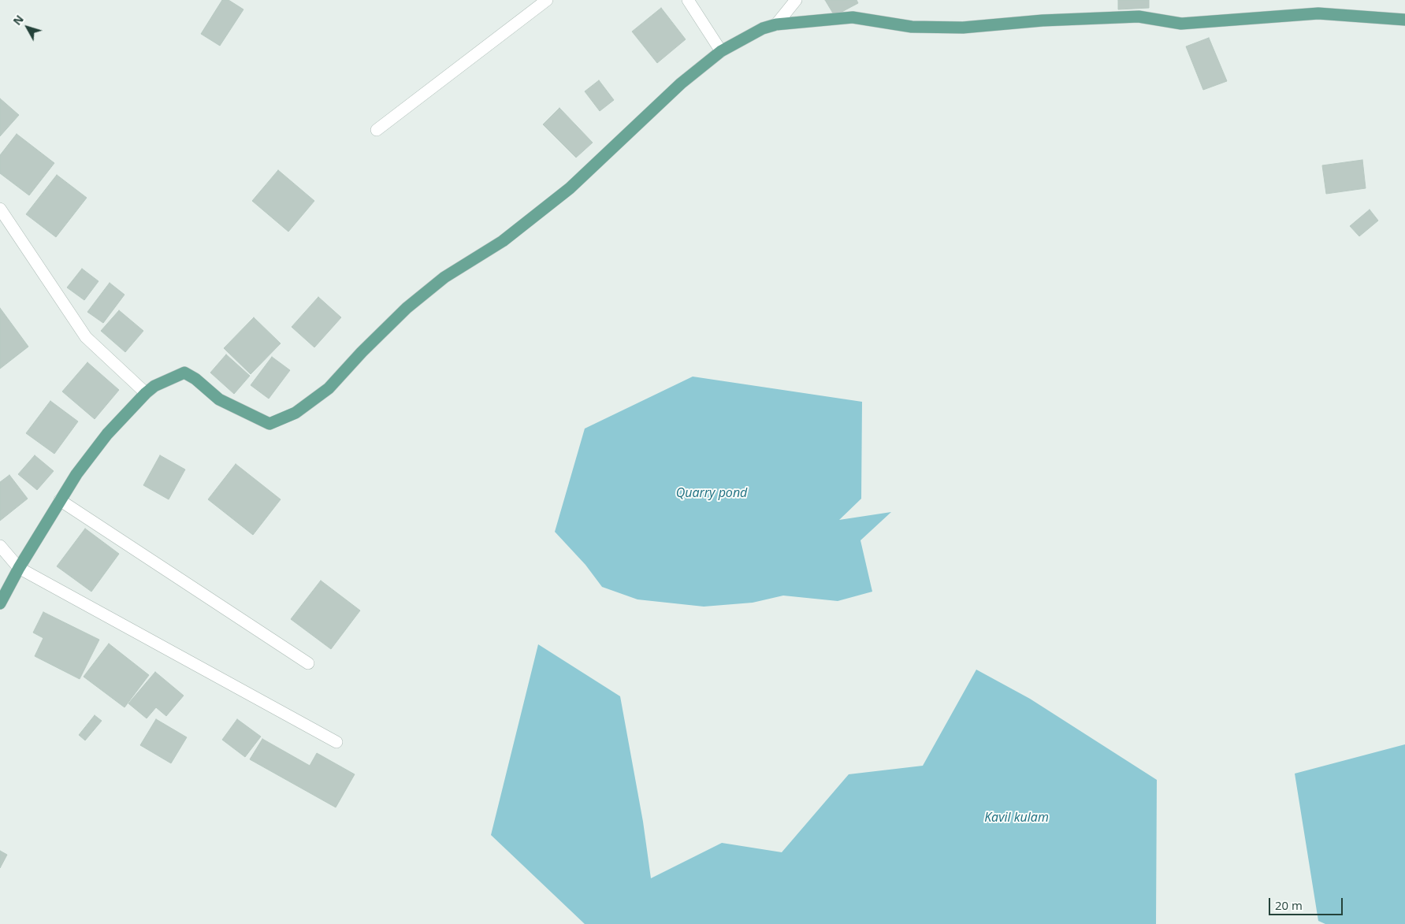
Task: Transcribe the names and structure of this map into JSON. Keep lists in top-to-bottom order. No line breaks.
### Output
{"water":["Quarry pond","Kavil kulam"],"scale_bar":"20 m","north":"top left"}
